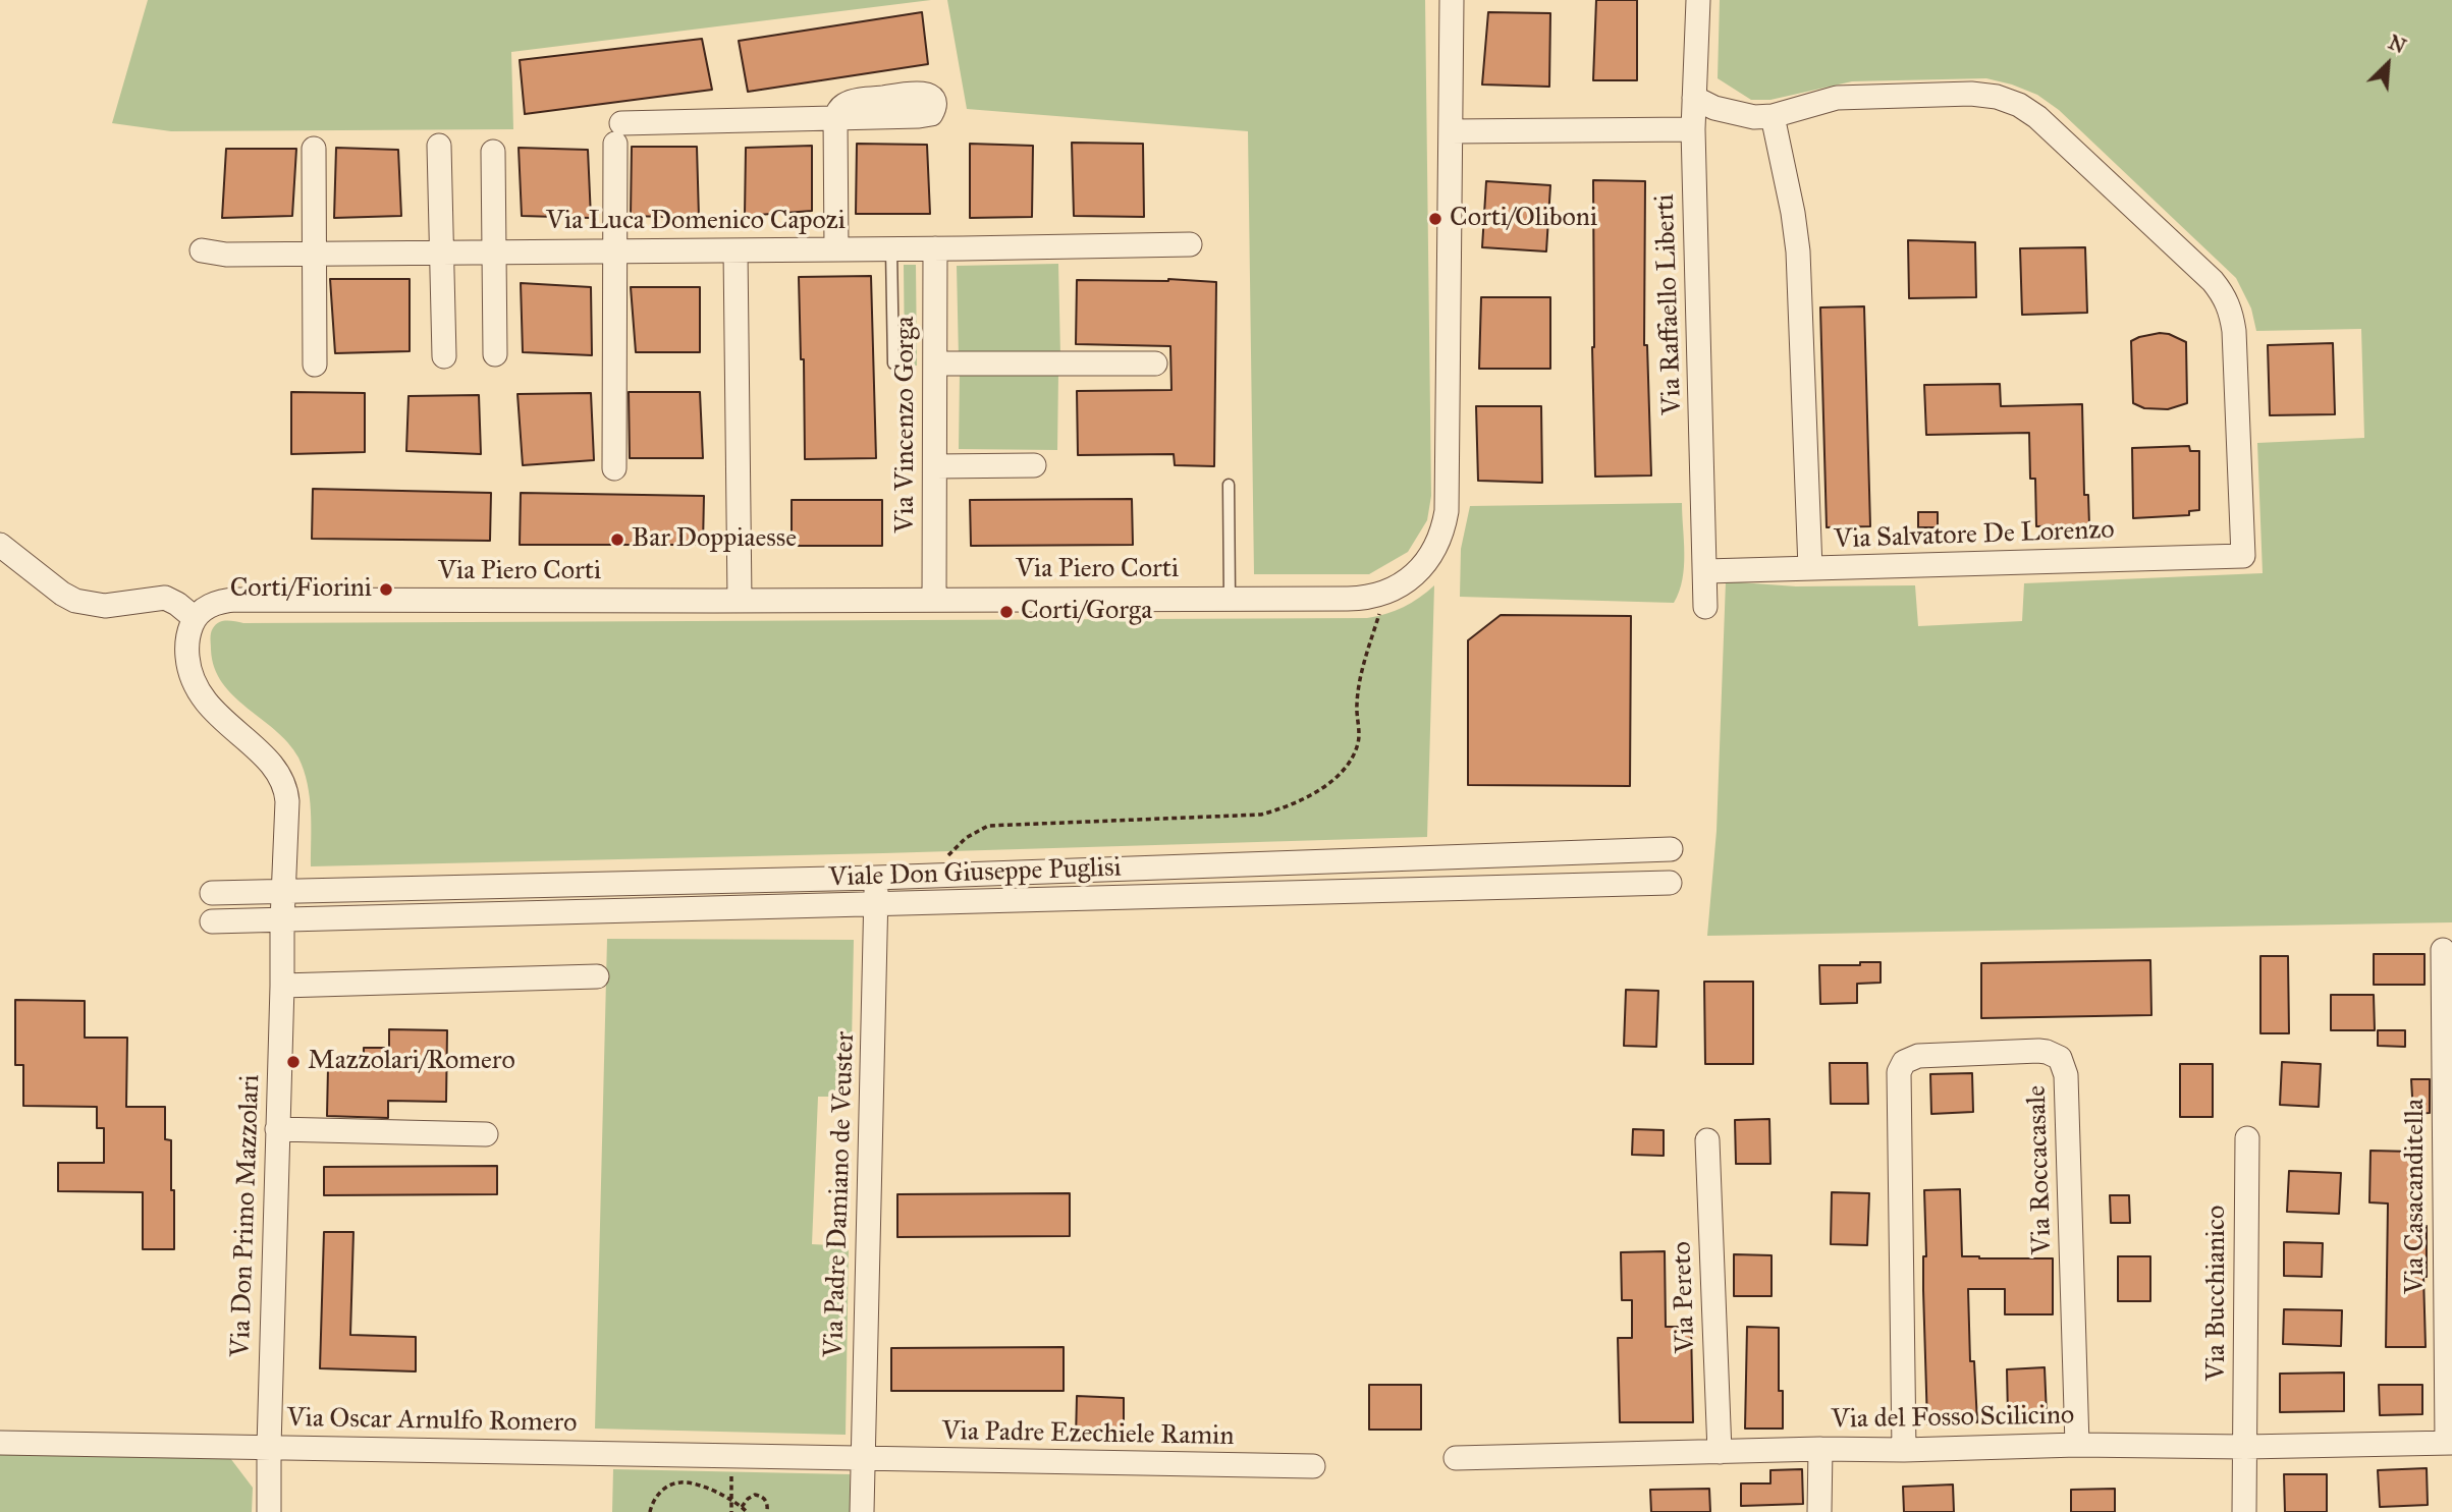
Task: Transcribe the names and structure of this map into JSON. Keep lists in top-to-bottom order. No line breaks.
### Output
{"streets":{"street":["Via Luca Domenico Capozi","Via Raffaello Liberti","Via Vincenzo Gorga","Via Salvatore De Lorenzo","Via Piero Corti","Viale Don Giuseppe Puglisi","Via Roccacasale","Via Padre Damiano de Veuster","Via Casacanditella","Via Don Primo Mazzolari","Via Bucchianico","Via Pereto","Via del Fosso Scilicino","Via Oscar Arnulfo Romero","Via Padre Ezechiele Ramin"]},"crossings":[["Via Luca Domenico Capozi","Via Vincenzo Gorga"],["Via Raffaello Liberti","Via Salvatore De Lorenzo"],["Via Vincenzo Gorga","Via Piero Corti"],["Via Piero Corti","Via Don Primo Mazzolari"],["Viale Don Giuseppe Puglisi","Via Padre Damiano de Veuster"],["Viale Don Giuseppe Puglisi","Via Don Primo Mazzolari"],["Via Roccacasale","Via del Fosso Scilicino"],["Via Padre Damiano de Veuster","Via Oscar Arnulfo Romero"],["Via Padre Damiano de Veuster","Via Padre Ezechiele Ramin"],["Via Casacanditella","Via del Fosso Scilicino"],["Via Don Primo Mazzolari","Via Oscar Arnulfo Romero"],["Via Bucchianico","Via del Fosso Scilicino"],["Via Pereto","Via del Fosso Scilicino"],["Via Oscar Arnulfo Romero","Via Padre Ezechiele Ramin"]],"places":["Corti/Oliboni","Bar Doppiaesse","Corti/Fiorini","Corti/Gorga","Mazzolari/Romero"],"north":"top right"}
